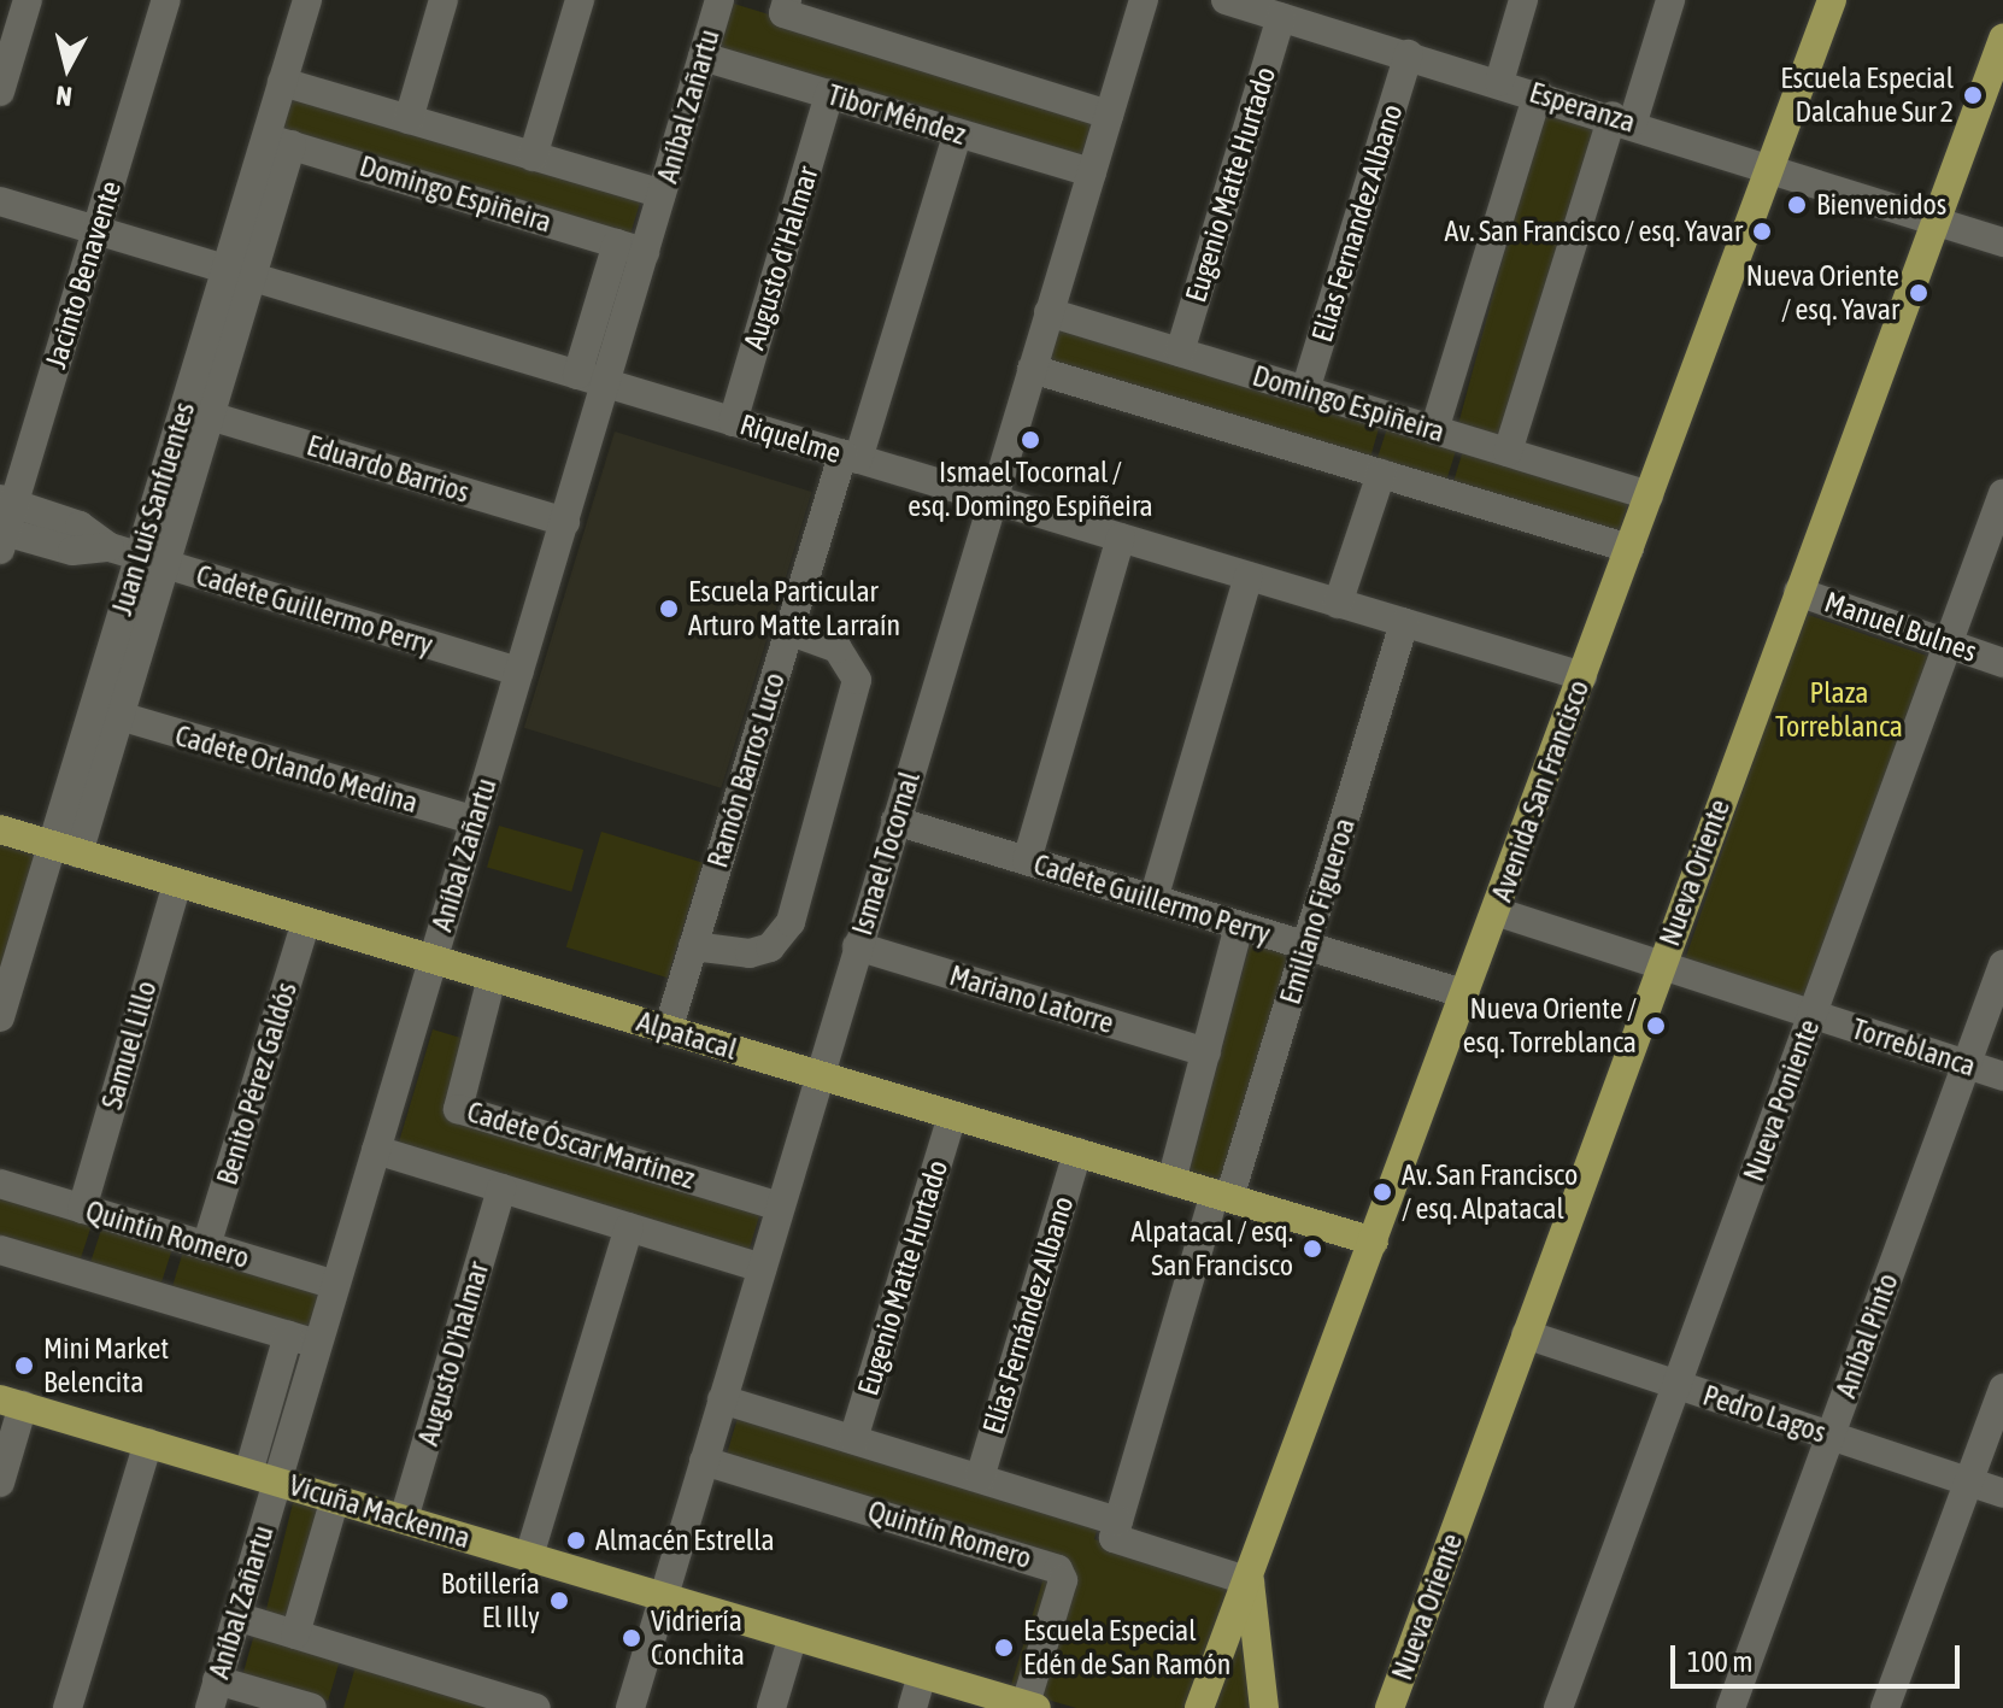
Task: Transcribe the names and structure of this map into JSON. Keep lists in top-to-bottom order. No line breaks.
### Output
{"streets":{"main road":["Avenida San Francisco","Nueva Oriente","Alpatacal","Vicuña Mackenna"],"street":["Aníbal Zañartu","Esperanza","Tibor Méndez","Eugenio Matte Hurtado","Domingo Espiñeira","Elias Fernandez Albano","Augusto d'Halmar","Jacinto Benavente","Riquelme","Eduardo Barrios","Juan Luis Sanfuentes","Cadete Guillermo Perry","Manuel Bulnes","Cadete Orlando Medina","Ramón Barros Luco","Ismael Tocornal","Emiliano Figueroa","Mariano Latorre","Samuel Lillo","Torreblanca","Benito Pérez Galdós","Nueva Poniente","Cadete Óscar Martínez","Quintín Romero","Elías Fernández Albano","Aníbal Pinto","Augusto D'halmar","Pedro Lagos"]},"crossings":[["Aníbal Zañartu","Tibor Méndez"],["Aníbal Zañartu","Domingo Espiñeira"],["Aníbal Zañartu","Riquelme"],["Aníbal Zañartu","Eduardo Barrios"],["Aníbal Zañartu","Cadete Guillermo Perry"],["Aníbal Zañartu","Cadete Orlando Medina"],["Aníbal Zañartu","Alpatacal"],["Aníbal Zañartu","Quintín Romero"],["Aníbal Zañartu","Vicuña Mackenna"],["Esperanza","Eugenio Matte Hurtado"],["Esperanza","Elias Fernandez Albano"],["Esperanza","Avenida San Francisco"],["Esperanza","Nueva Oriente"],["Tibor Méndez","Augusto d'Halmar"],["Tibor Méndez","Ramón Barros Luco"],["Tibor Méndez","Ismael Tocornal"],["Eugenio Matte Hurtado","Domingo Espiñeira"],["Eugenio Matte Hurtado","Alpatacal"],["Domingo Espiñeira","Elias Fernandez Albano"],["Domingo Espiñeira","Juan Luis Sanfuentes"],["Domingo Espiñeira","Avenida San Francisco"],["Domingo Espiñeira","Ismael Tocornal"],["Augusto d'Halmar","Riquelme"],["Jacinto Benavente","Riquelme"],["Jacinto Benavente","Cadete Guillermo Perry"],["Riquelme","Juan Luis Sanfuentes"],["Riquelme","Ramón Barros Luco"],["Riquelme","Avenida San Francisco"],["Riquelme","Ismael Tocornal"],["Riquelme","Emiliano Figueroa"],["Eduardo Barrios","Juan Luis Sanfuentes"],["Juan Luis Sanfuentes","Cadete Guillermo Perry"],["Juan Luis Sanfuentes","Cadete Orlando Medina"],["Juan Luis Sanfuentes","Alpatacal"],["Cadete Guillermo Perry","Avenida San Francisco"],["Cadete Guillermo Perry","Ismael Tocornal"],["Cadete Guillermo Perry","Emiliano Figueroa"],["Manuel Bulnes","Nueva Oriente"],["Manuel Bulnes","Nueva Poniente"],["Ramón Barros Luco","Alpatacal"],["Avenida San Francisco","Alpatacal"],["Avenida San Francisco","Torreblanca"],["Ismael Tocornal","Mariano Latorre"],["Ismael Tocornal","Alpatacal"],["Ismael Tocornal","Cadete Óscar Martínez"],["Ismael Tocornal","Quintín Romero"],["Ismael Tocornal","Vicuña Mackenna"],["Nueva Oriente","Torreblanca"],["Nueva Oriente","Pedro Lagos"],["Emiliano Figueroa","Alpatacal"],["Alpatacal","Samuel Lillo"],["Alpatacal","Benito Pérez Galdós"],["Alpatacal","Cadete Óscar Martínez"],["Alpatacal","Elías Fernández Albano"],["Samuel Lillo","Quintín Romero"],["Torreblanca","Nueva Poniente"],["Torreblanca","Aníbal Pinto"],["Benito Pérez Galdós","Quintín Romero"],["Nueva Poniente","Pedro Lagos"],["Quintín Romero","Vicuña Mackenna"],["Aníbal Pinto","Pedro Lagos"],["Augusto D'halmar","Vicuña Mackenna"]],"parks":["Plaza Torreblanca"],"places":["Escuela Especial Dalcahue Sur 2","Bienvenidos","Av. San Francisco / esq. Yavar","Nueva Oriente / esq. Yavar","Ismael Tocornal / esq. Domingo Espiñeira","Escuela Particular Arturo Matte Larraín","Nueva Oriente / esq. Torreblanca","Av. San Francisco / esq. Alpatacal","Alpatacal / esq. San Francisco","Mini Market Belencita","Almacén Estrella","Botillería El Illy","Vidriería Conchita","Escuela Especial Edén de San Ramón"],"scale_bar":"100 m","north":"bottom"}
